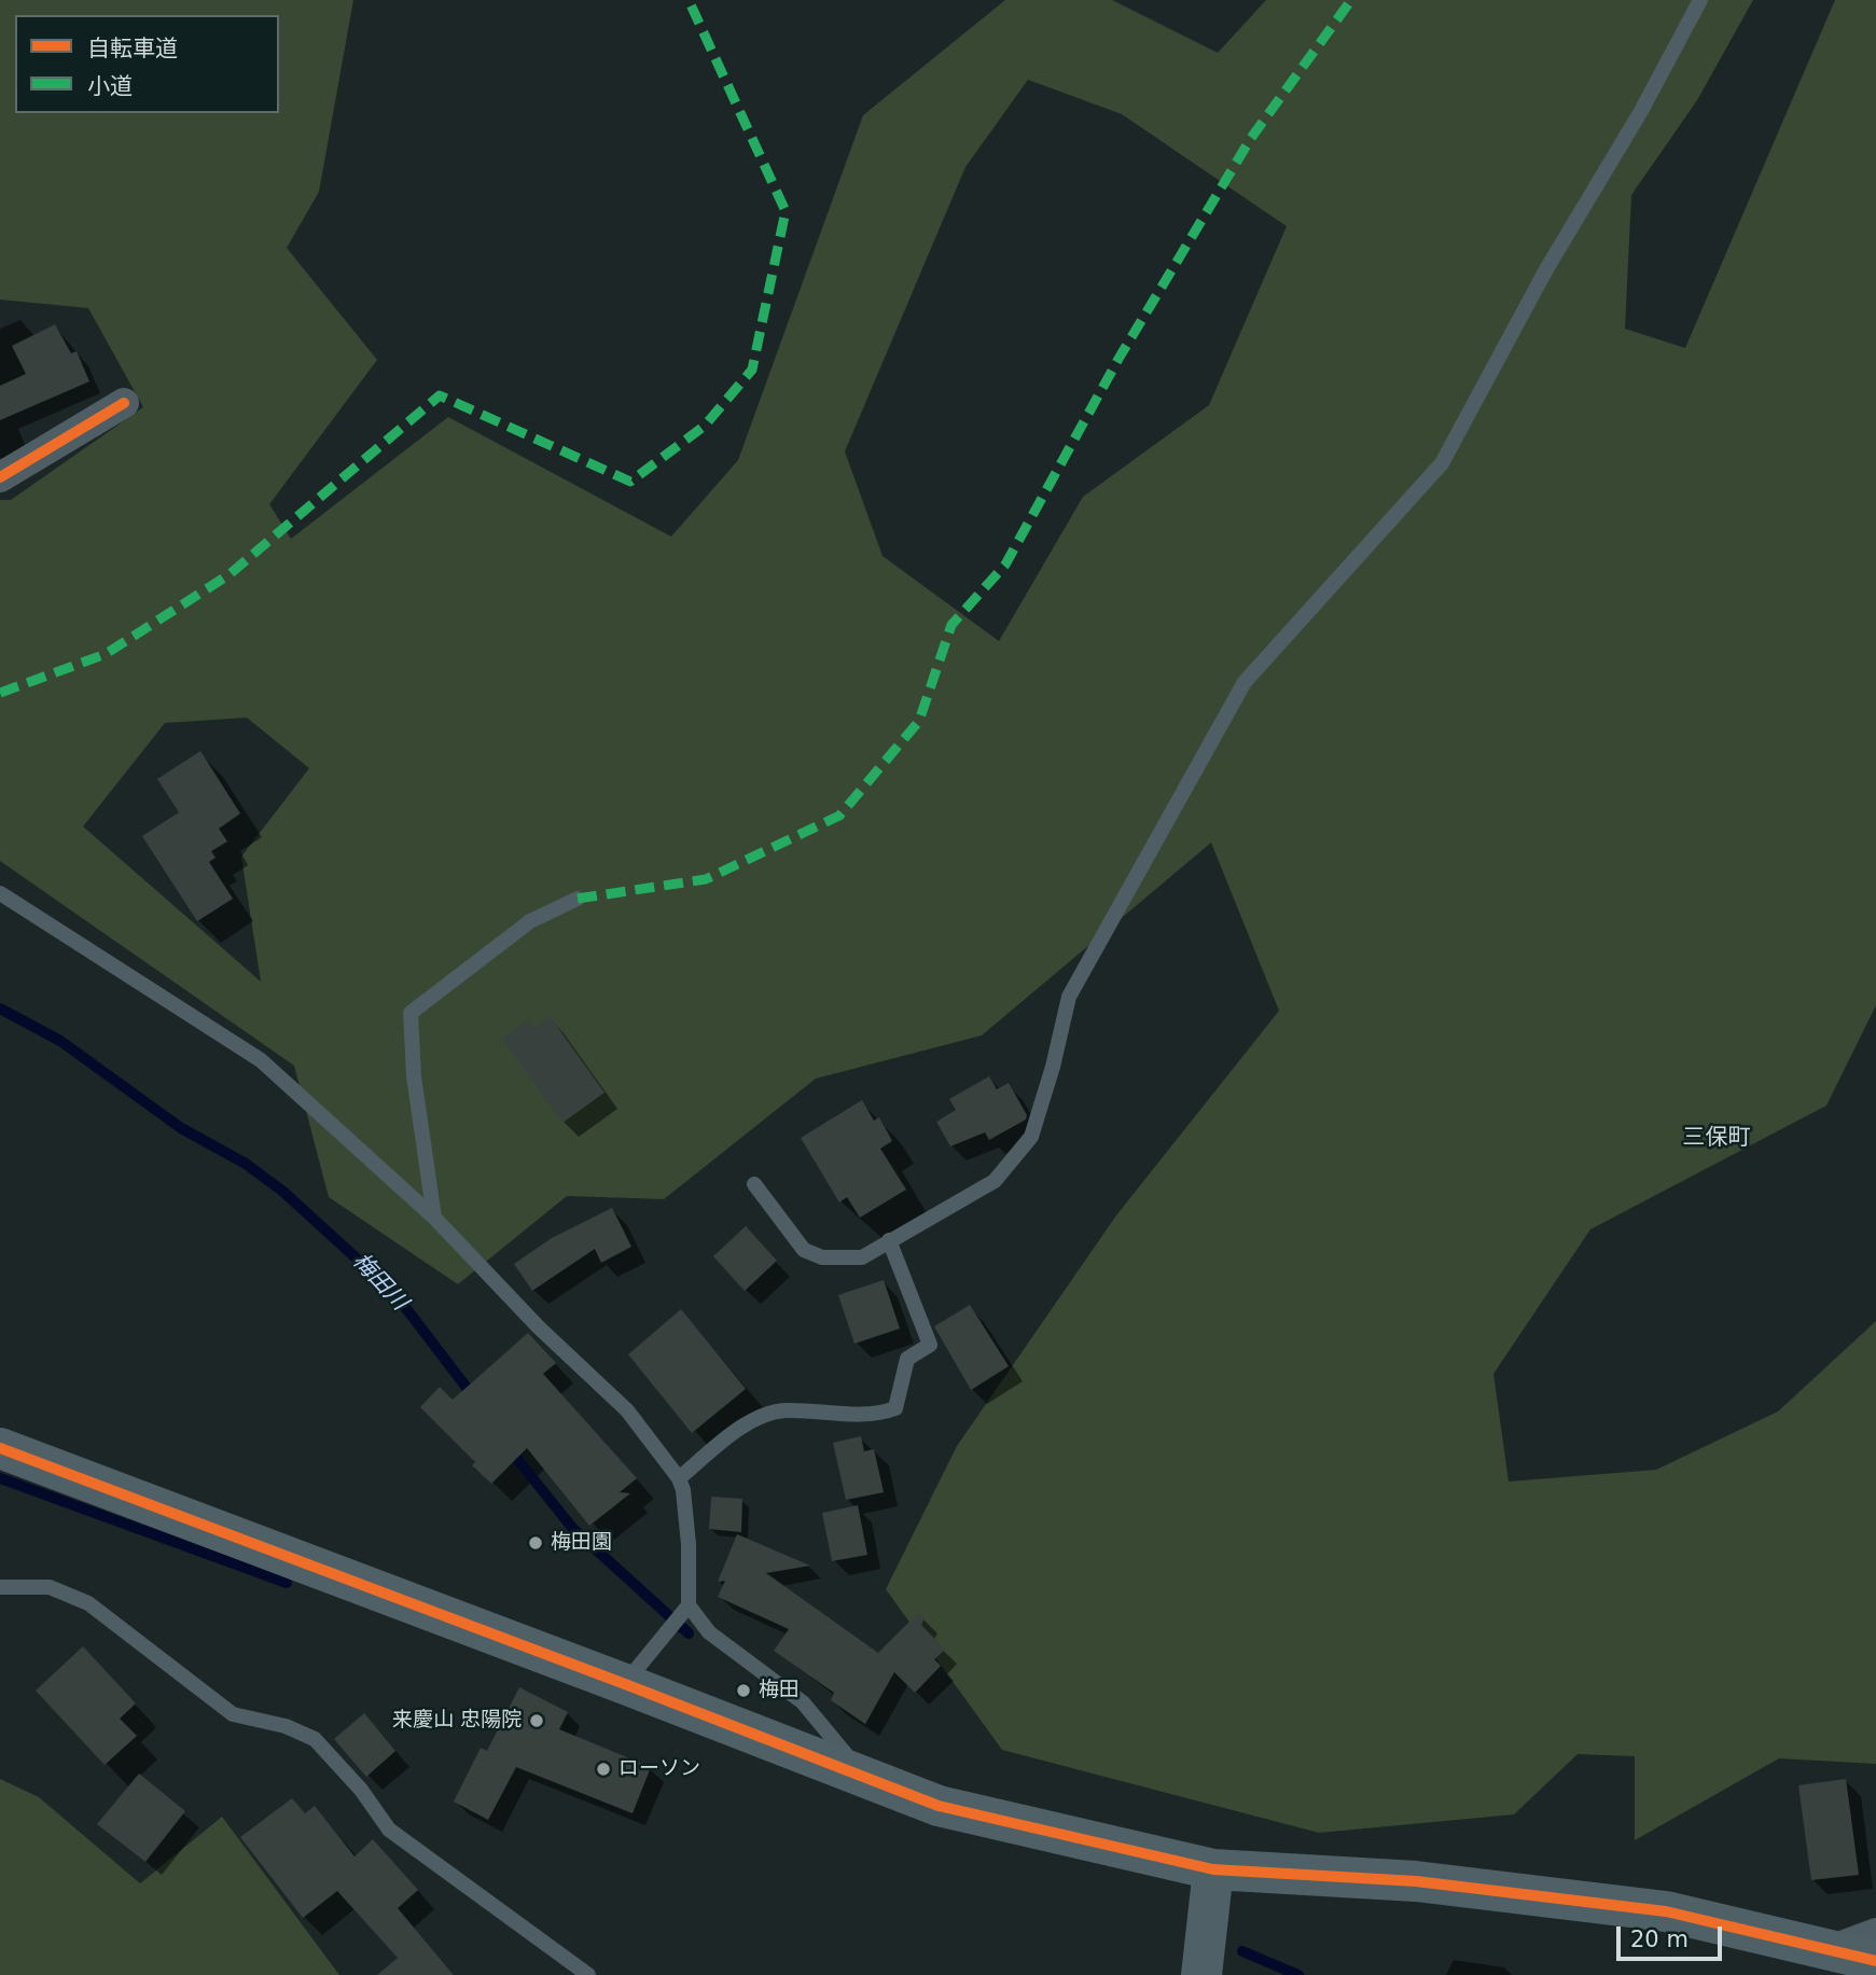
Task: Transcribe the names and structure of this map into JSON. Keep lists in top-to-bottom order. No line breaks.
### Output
{"districts":["三保町"],"water":["梅田川"],"places":["梅田園","梅田","来慶山 忠陽院","ローソン"],"legend":["自転車道","小道"],"scale_bar":"20 m"}
